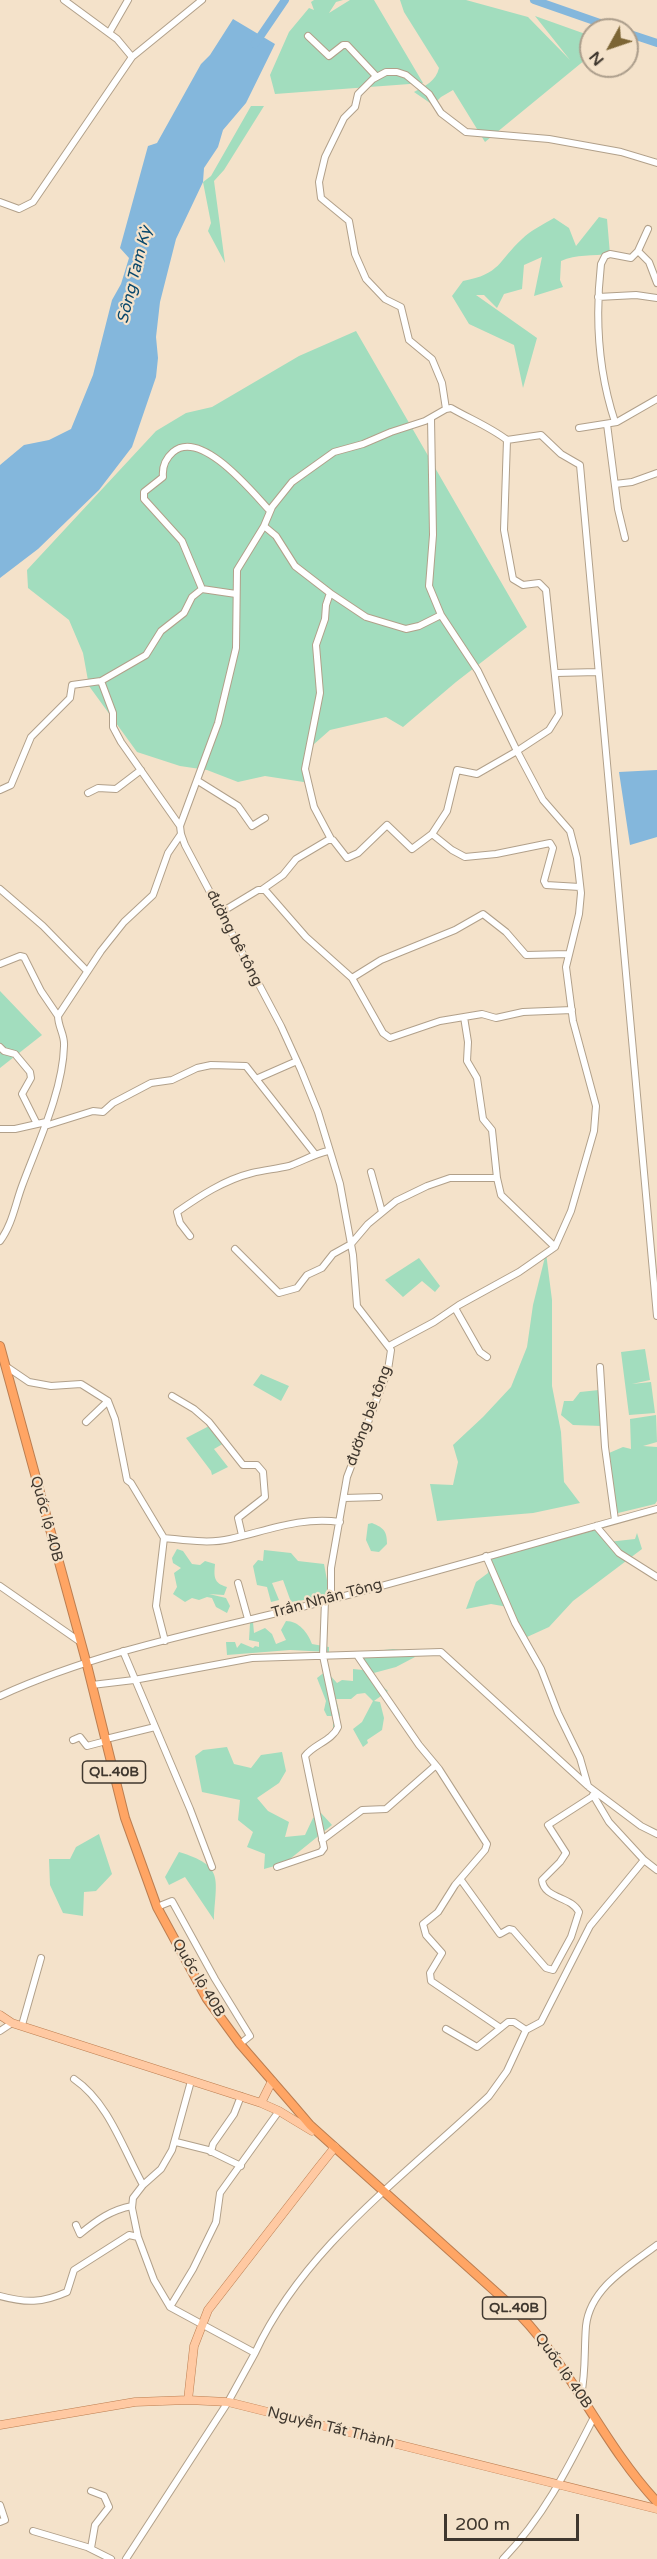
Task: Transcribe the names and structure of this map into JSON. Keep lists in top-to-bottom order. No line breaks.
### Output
{"streets":{"highway":["Quốc lộ 40B","QL.40B"],"main road":["Nguyễn Tất Thành"],"street":["đường bê tông","Trần Nhân Tông"]},"crossings":[["đường bê tông","Trần Nhân Tông"],["Quốc lộ 40B","Trần Nhân Tông"]],"water":["Sông Tam Kỳ"],"scale_bar":"200 m","north":"bottom left"}
